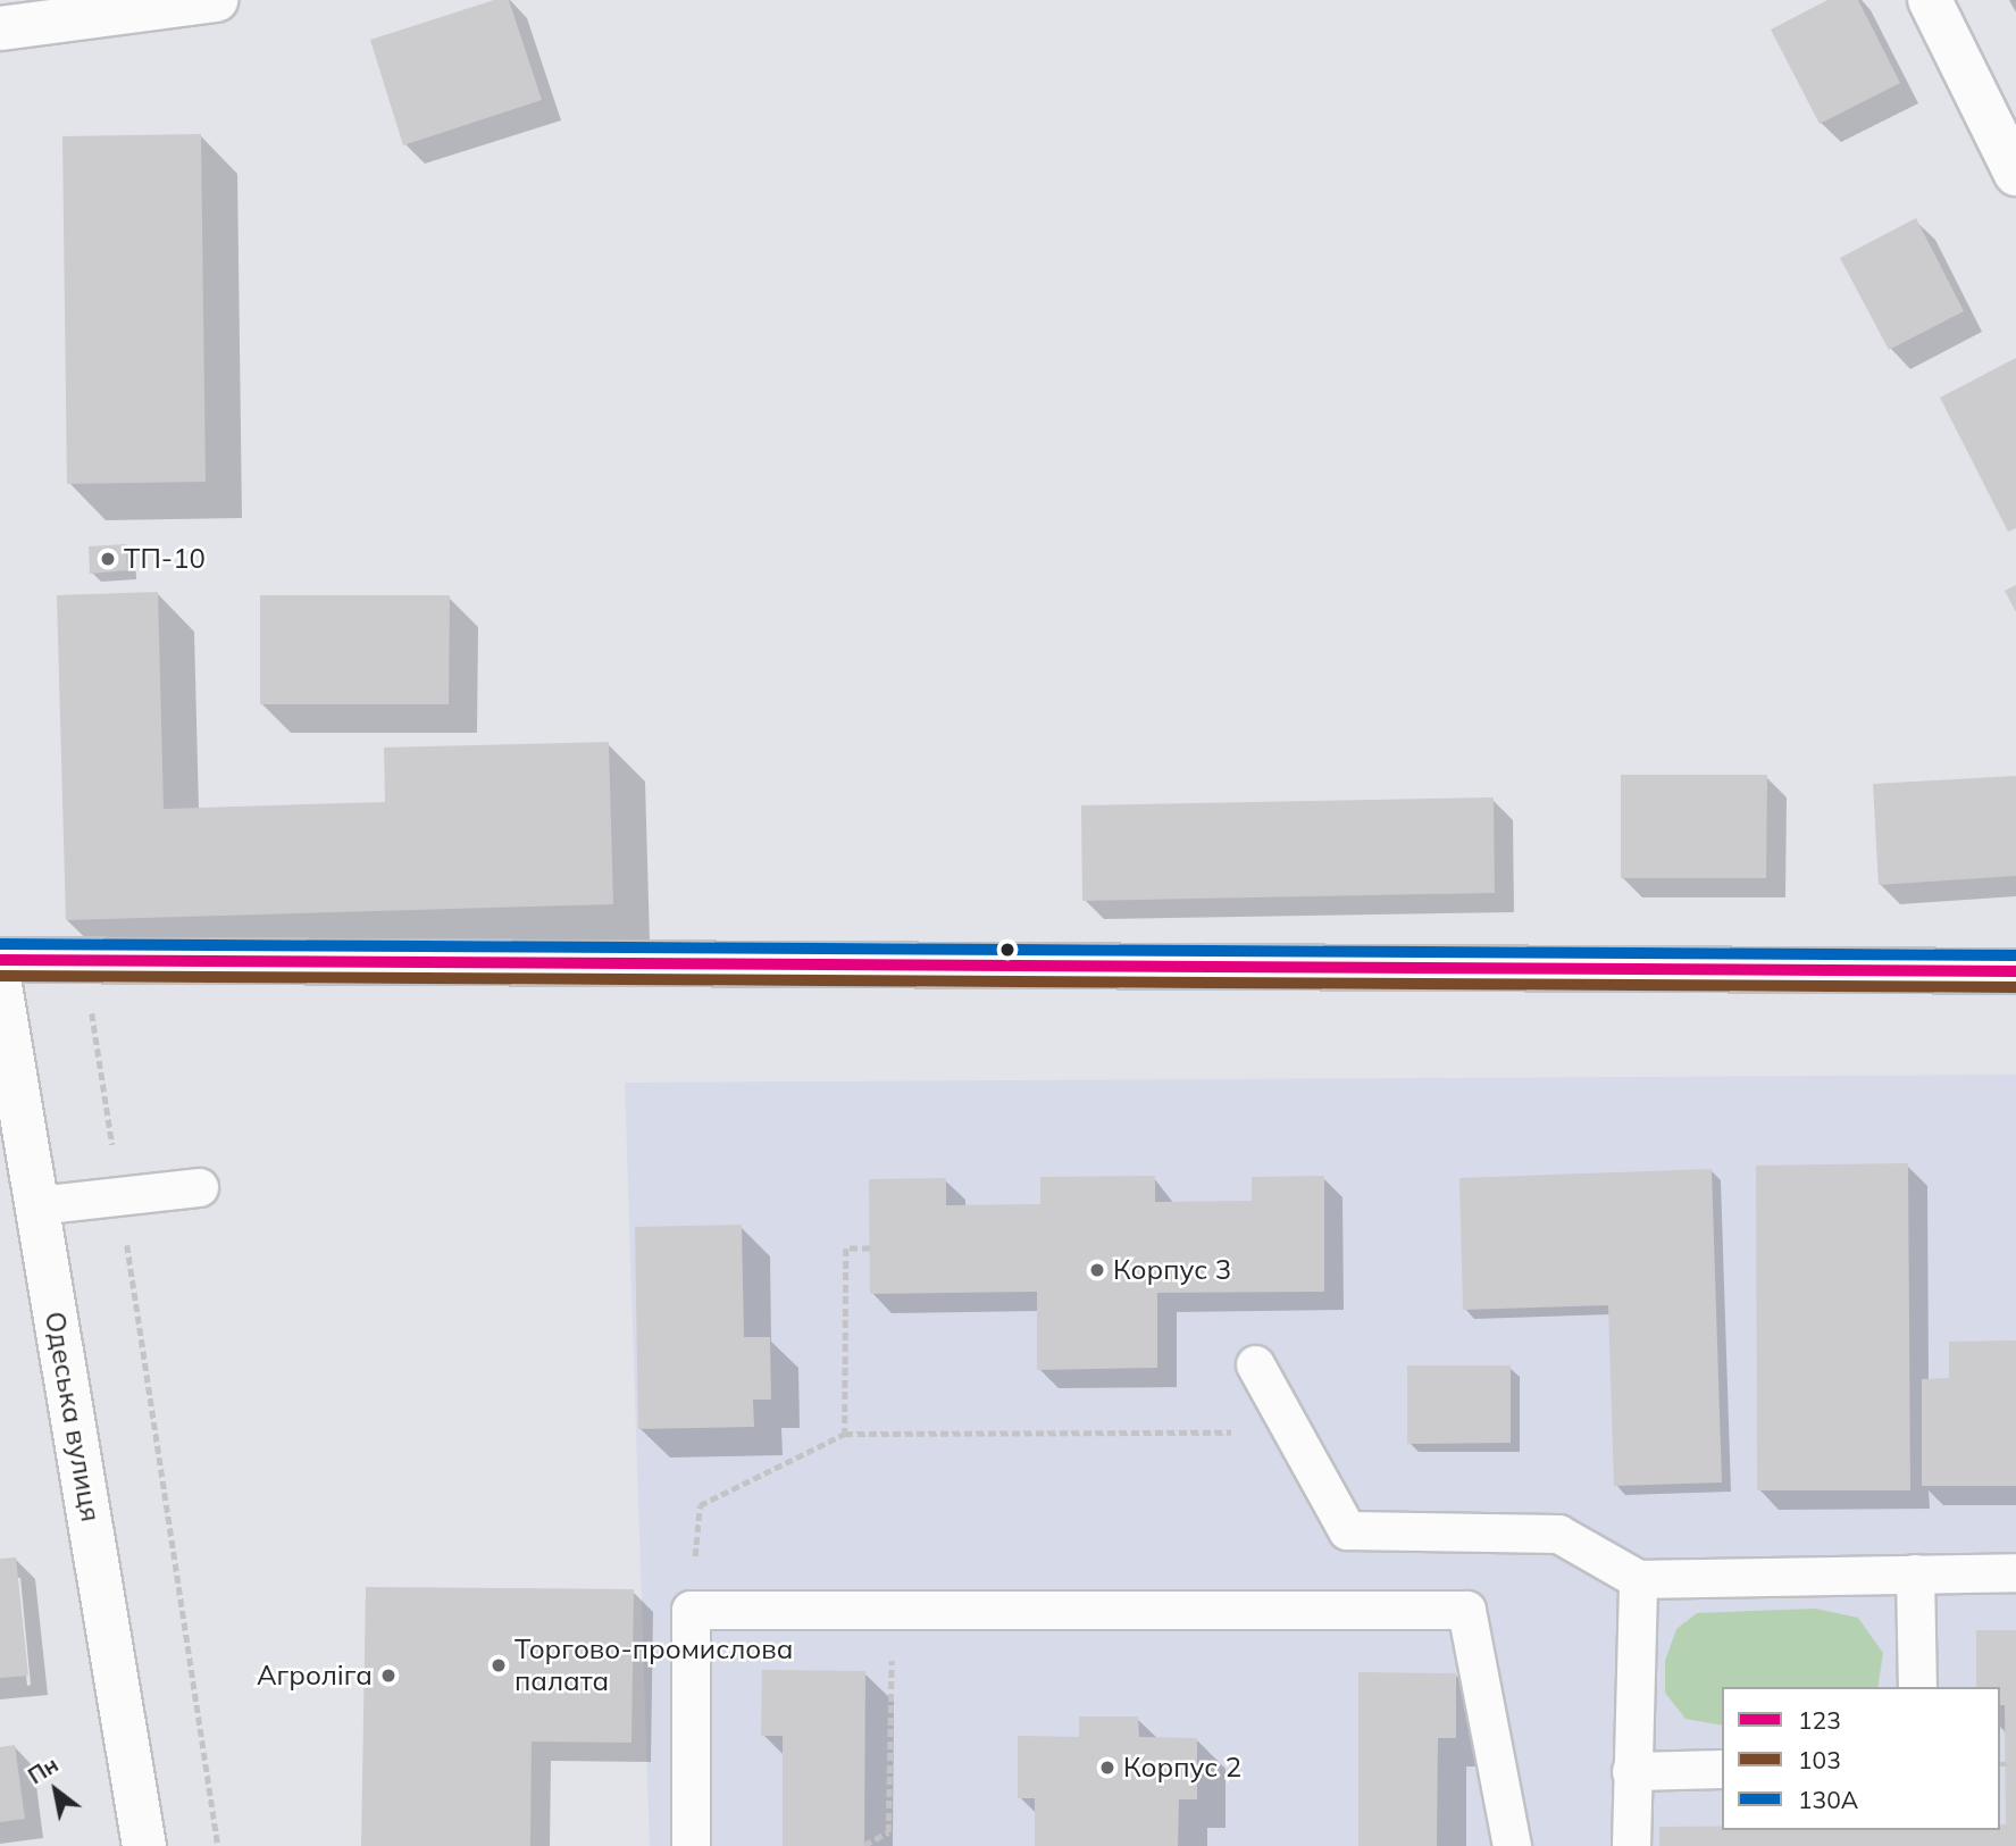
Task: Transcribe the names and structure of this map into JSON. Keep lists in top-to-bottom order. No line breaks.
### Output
{"streets":{"main road":["Одеська вулиця"]},"places":["ТП-10","Корпус 3","Торгово-промислова палата","Агроліга","Корпус 2"],"lines":["transit line 130А","transit line 123","transit line 103"],"legend":["123","103","130А"],"north":"top left"}
